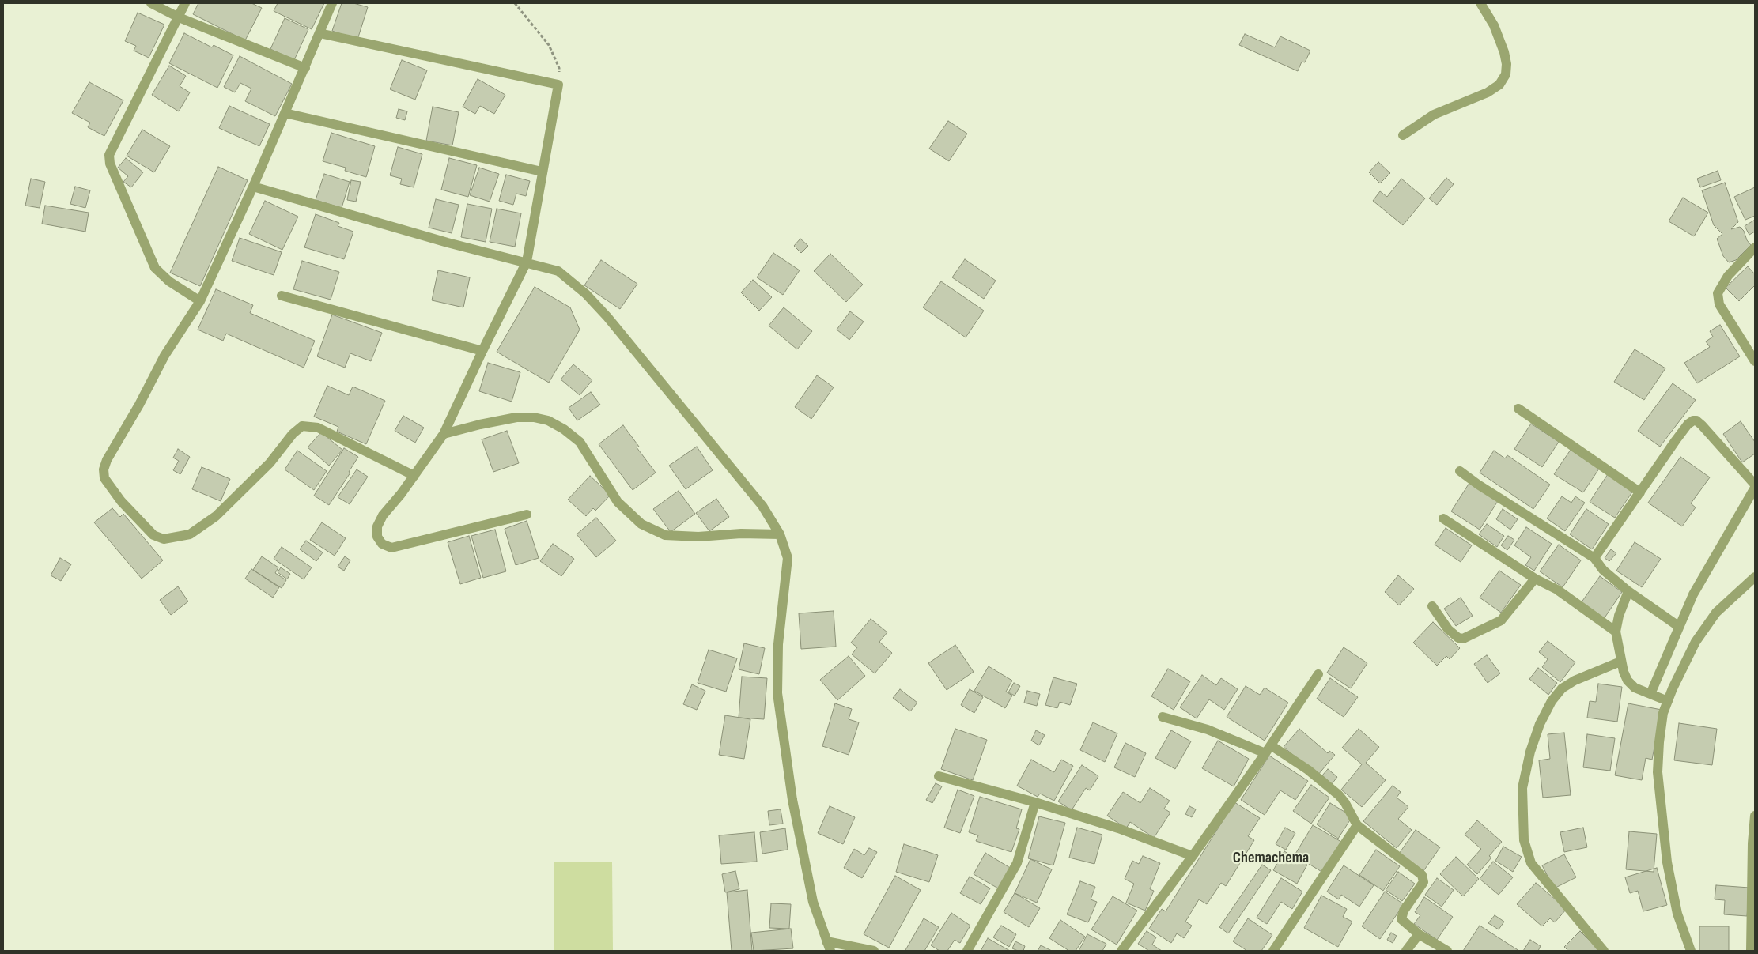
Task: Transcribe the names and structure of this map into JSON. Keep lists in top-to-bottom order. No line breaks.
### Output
{"districts":["Chemachema"]}
